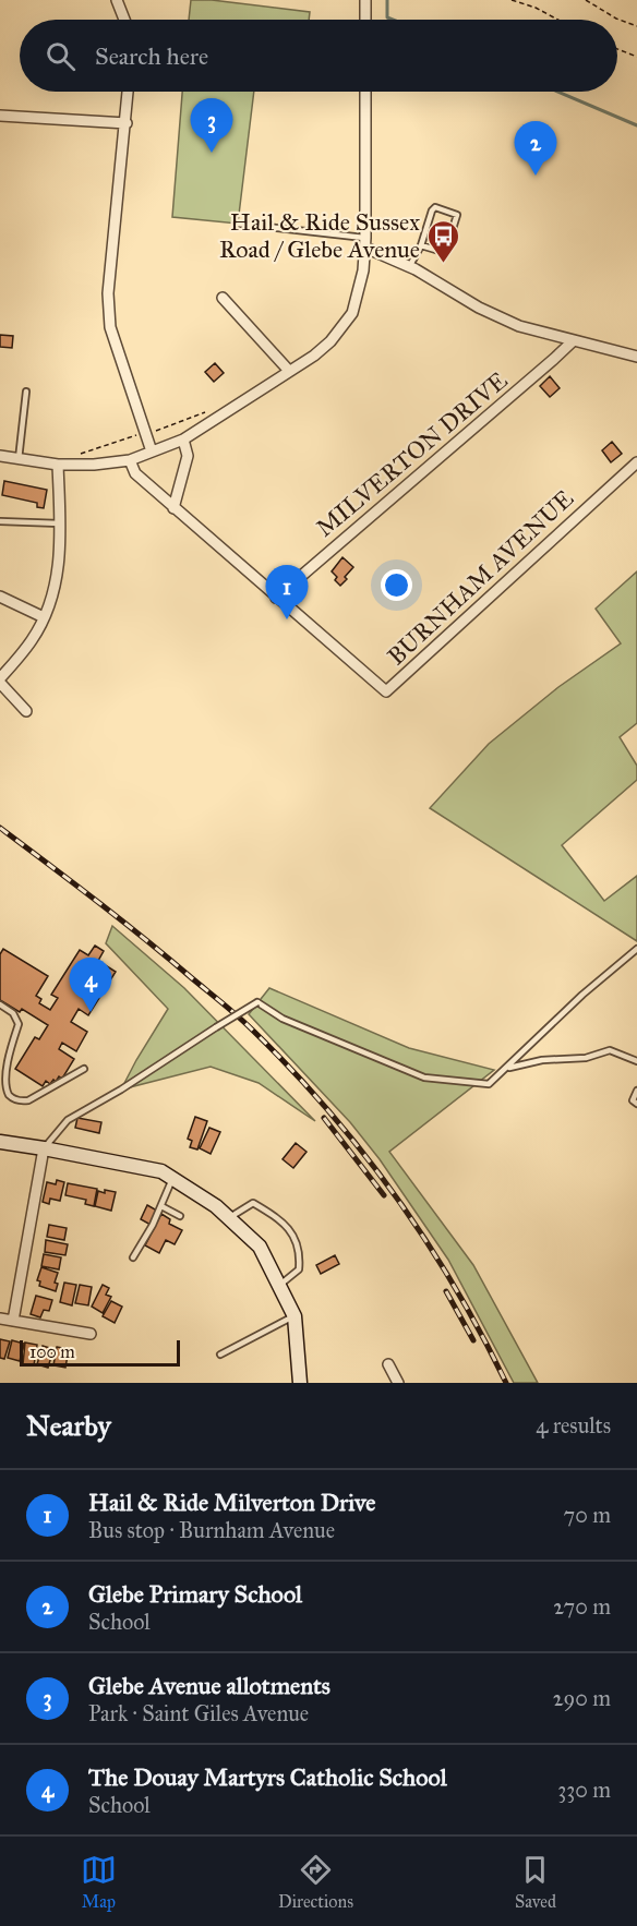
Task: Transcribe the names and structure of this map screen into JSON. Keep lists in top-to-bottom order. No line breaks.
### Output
{"streets":{"street":["MILVERTON DRIVE","BURNHAM AVENUE"]},"crossings":[["MILVERTON DRIVE","BURNHAM AVENUE"]],"places":{"bus stop":["Hail & Ride Sussex Road / Glebe Avenue"]},"scale_bar":"100 m","page":{"search":"Search here","pins":["3","2","1","4"],"scale":"100 m","heading":["Nearby","4 results"],"list":[{"mark":"1","name":"Hail & Ride Milverton Drive","note":"Bus stop · Burnham Avenue","value":"70 m"},{"mark":"2","name":"Glebe Primary School","note":"School","value":"270 m"},{"mark":"3","name":"Glebe Avenue allotments","note":"Park · Saint Giles Avenue","value":"290 m"},{"mark":"4","name":"The Douay Martyrs Catholic School","note":"School","value":"330 m"}],"nav":["Map","Directions","Saved"]}}
